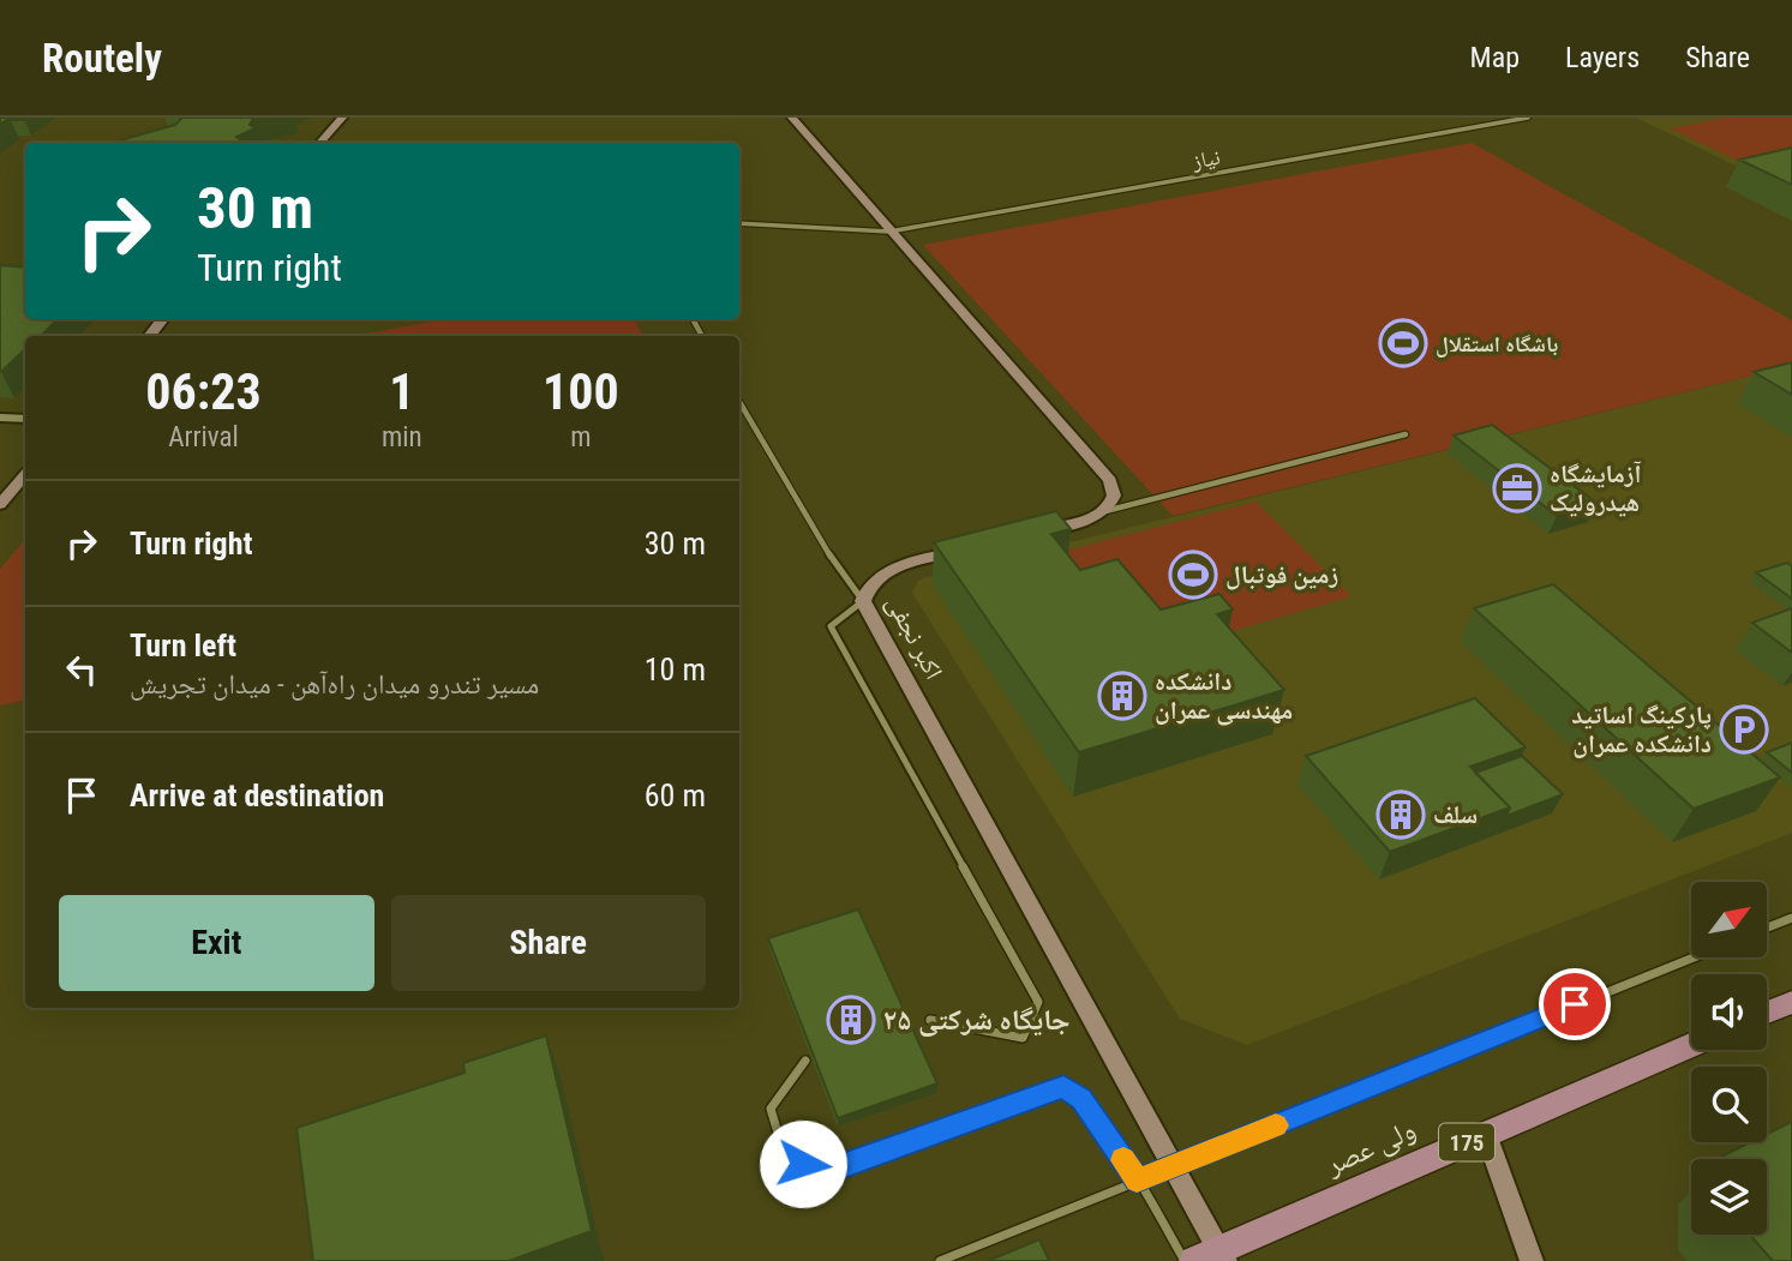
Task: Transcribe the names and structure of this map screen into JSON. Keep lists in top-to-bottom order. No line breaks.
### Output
{"streets":{"main road":["اکبر نجفی","175","ولی عصر"],"lane":["نیاز"]},"crossings":[["اکبر نجفی","ولی عصر"]],"places":{"sports":["باشگاه استقلال","زمین فوتبال"],"office":["آزمایشگاه هیدرولیک"],"building":["دانشکده مهندسی عمران","سلف","جایگاه شرکتی ۲۵"],"parking":["پارکینگ اساتید دانشکده عمران"]},"north":"top right","page":{"header":"Routely","nav":["Map","Layers","Share"],"turn":["30 m","Turn right"],"eta":["06:23","Arrival","1","min","100","m"],"list":[{"name":"Turn right","value":"30 m"},{"name":"Turn left","note":"مسیر تندرو میدان راه‌آهن - میدان تجریش","value":"10 m"},{"name":"Arrive at destination","value":"60 m"}],"buttons":["Exit","Share"]}}
